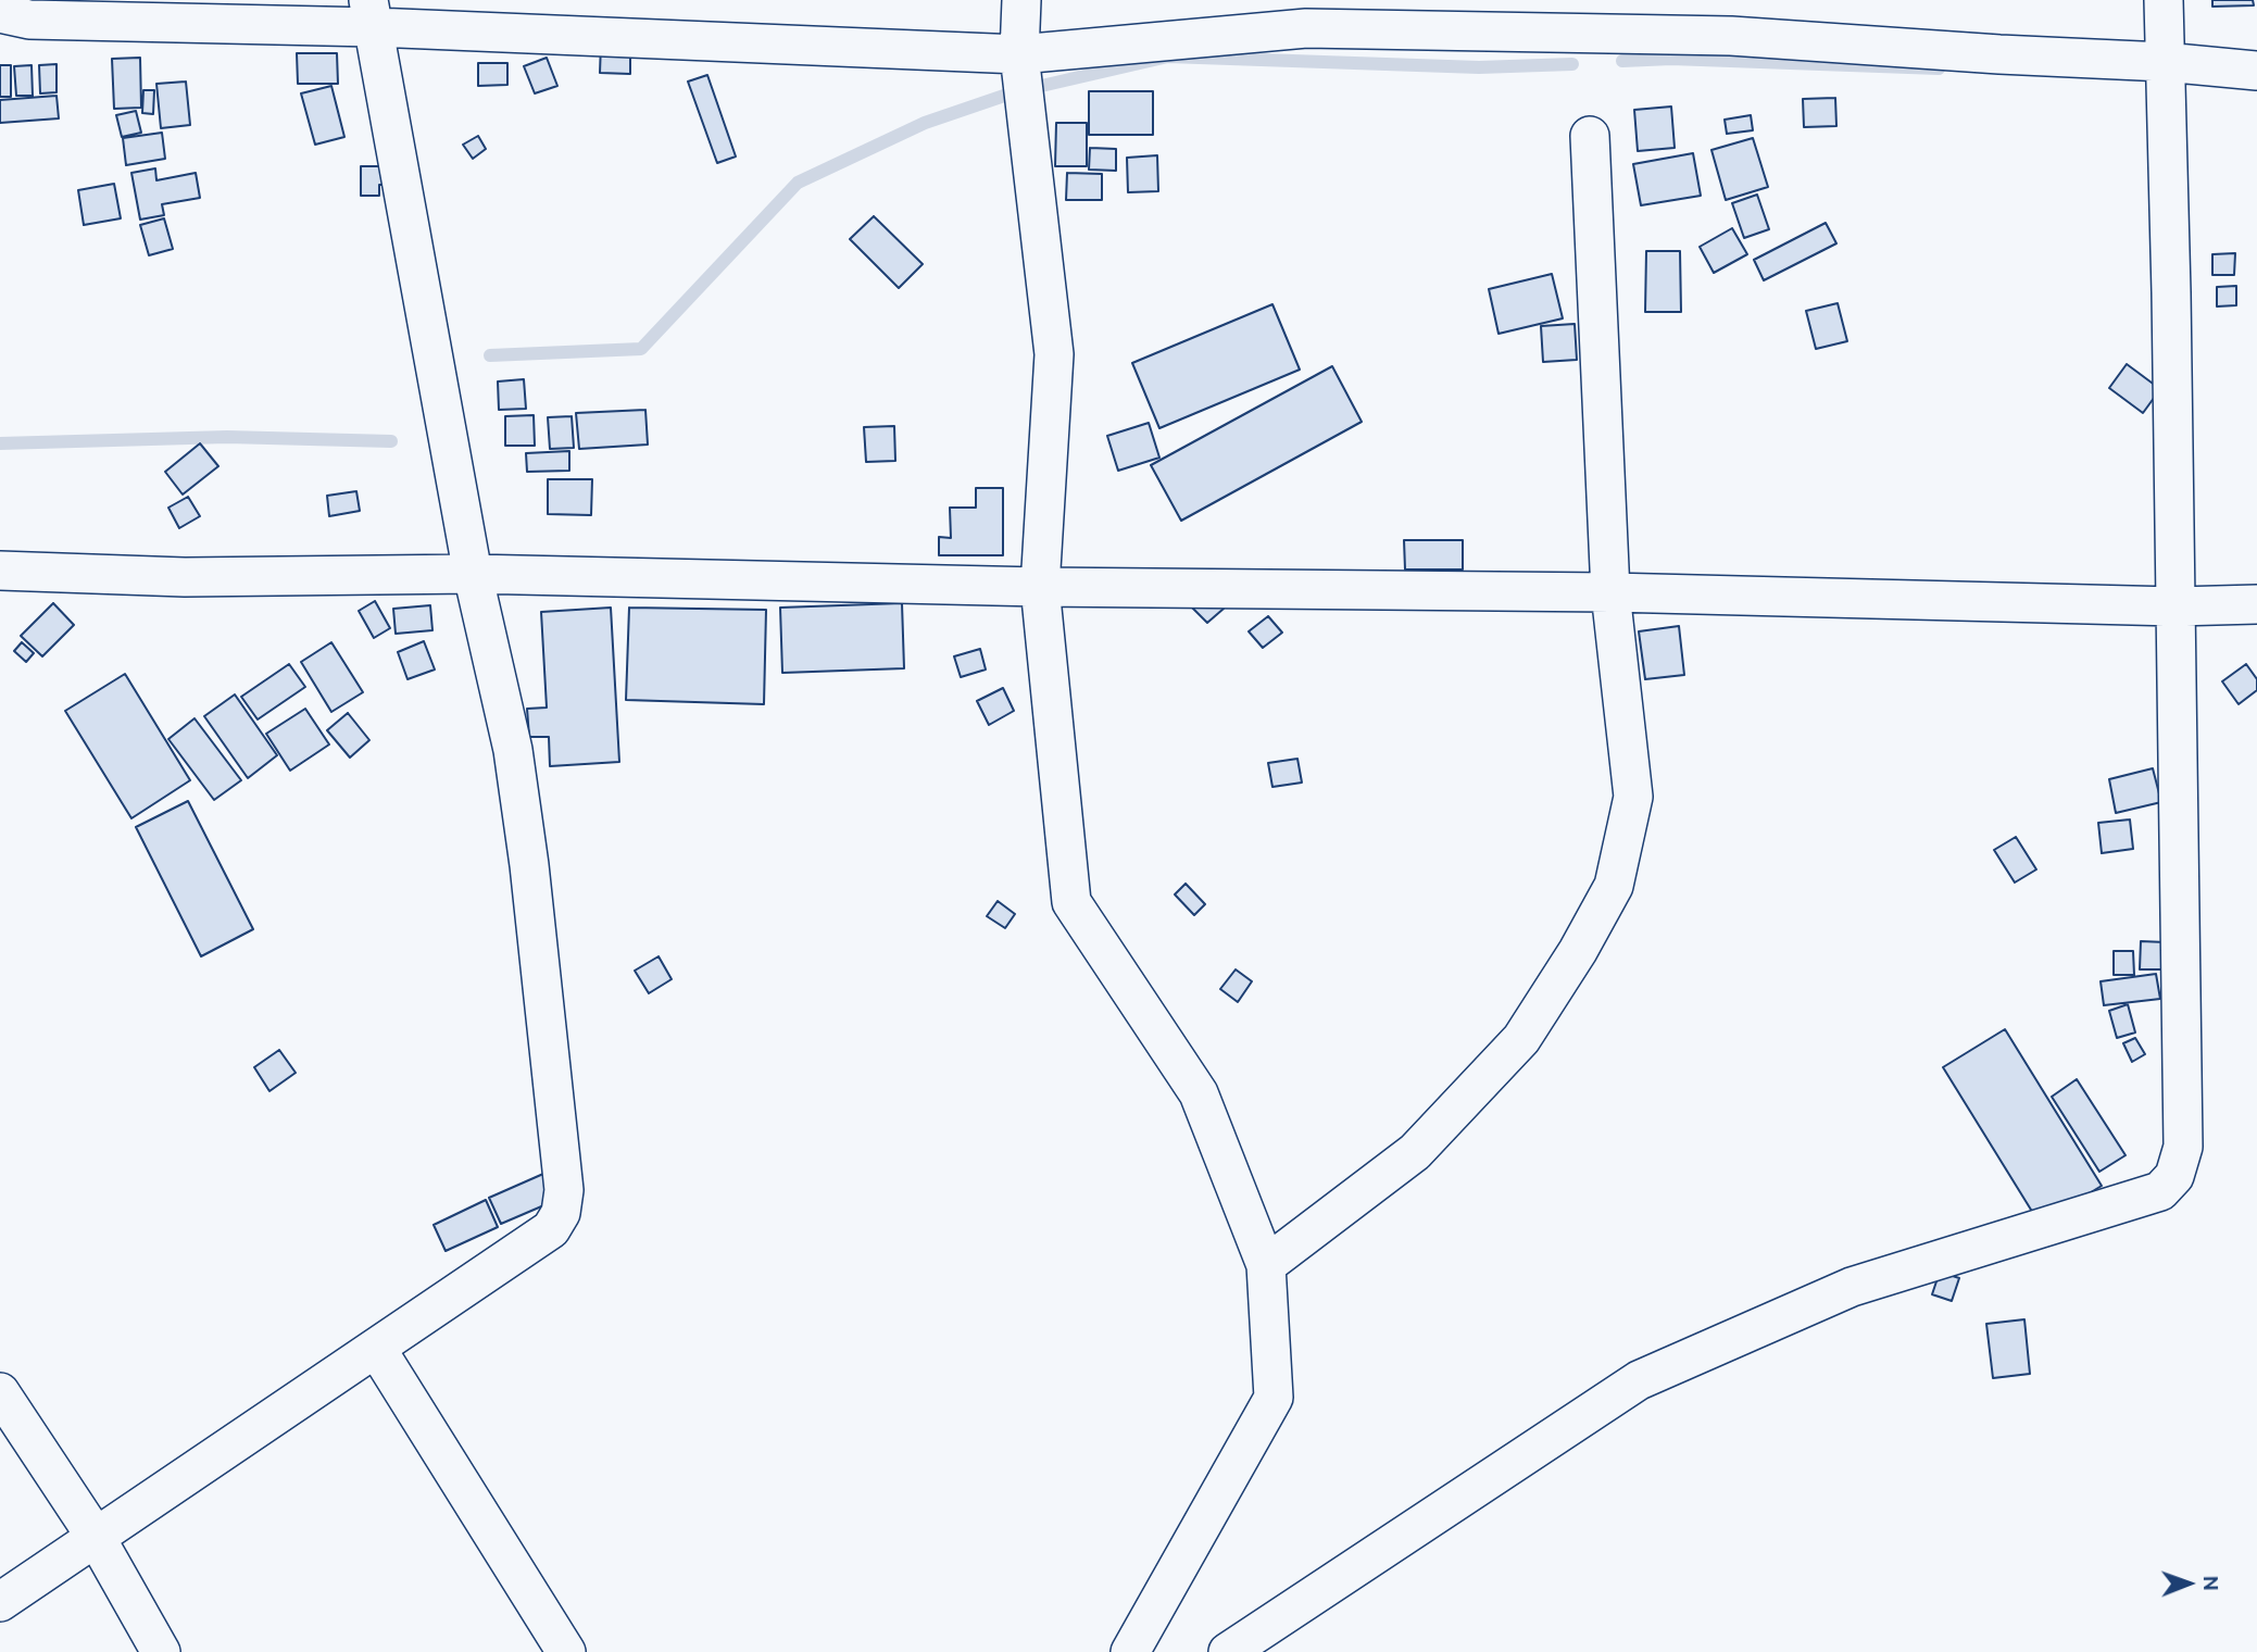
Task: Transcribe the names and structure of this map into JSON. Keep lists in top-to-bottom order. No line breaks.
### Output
{"north":"right"}
